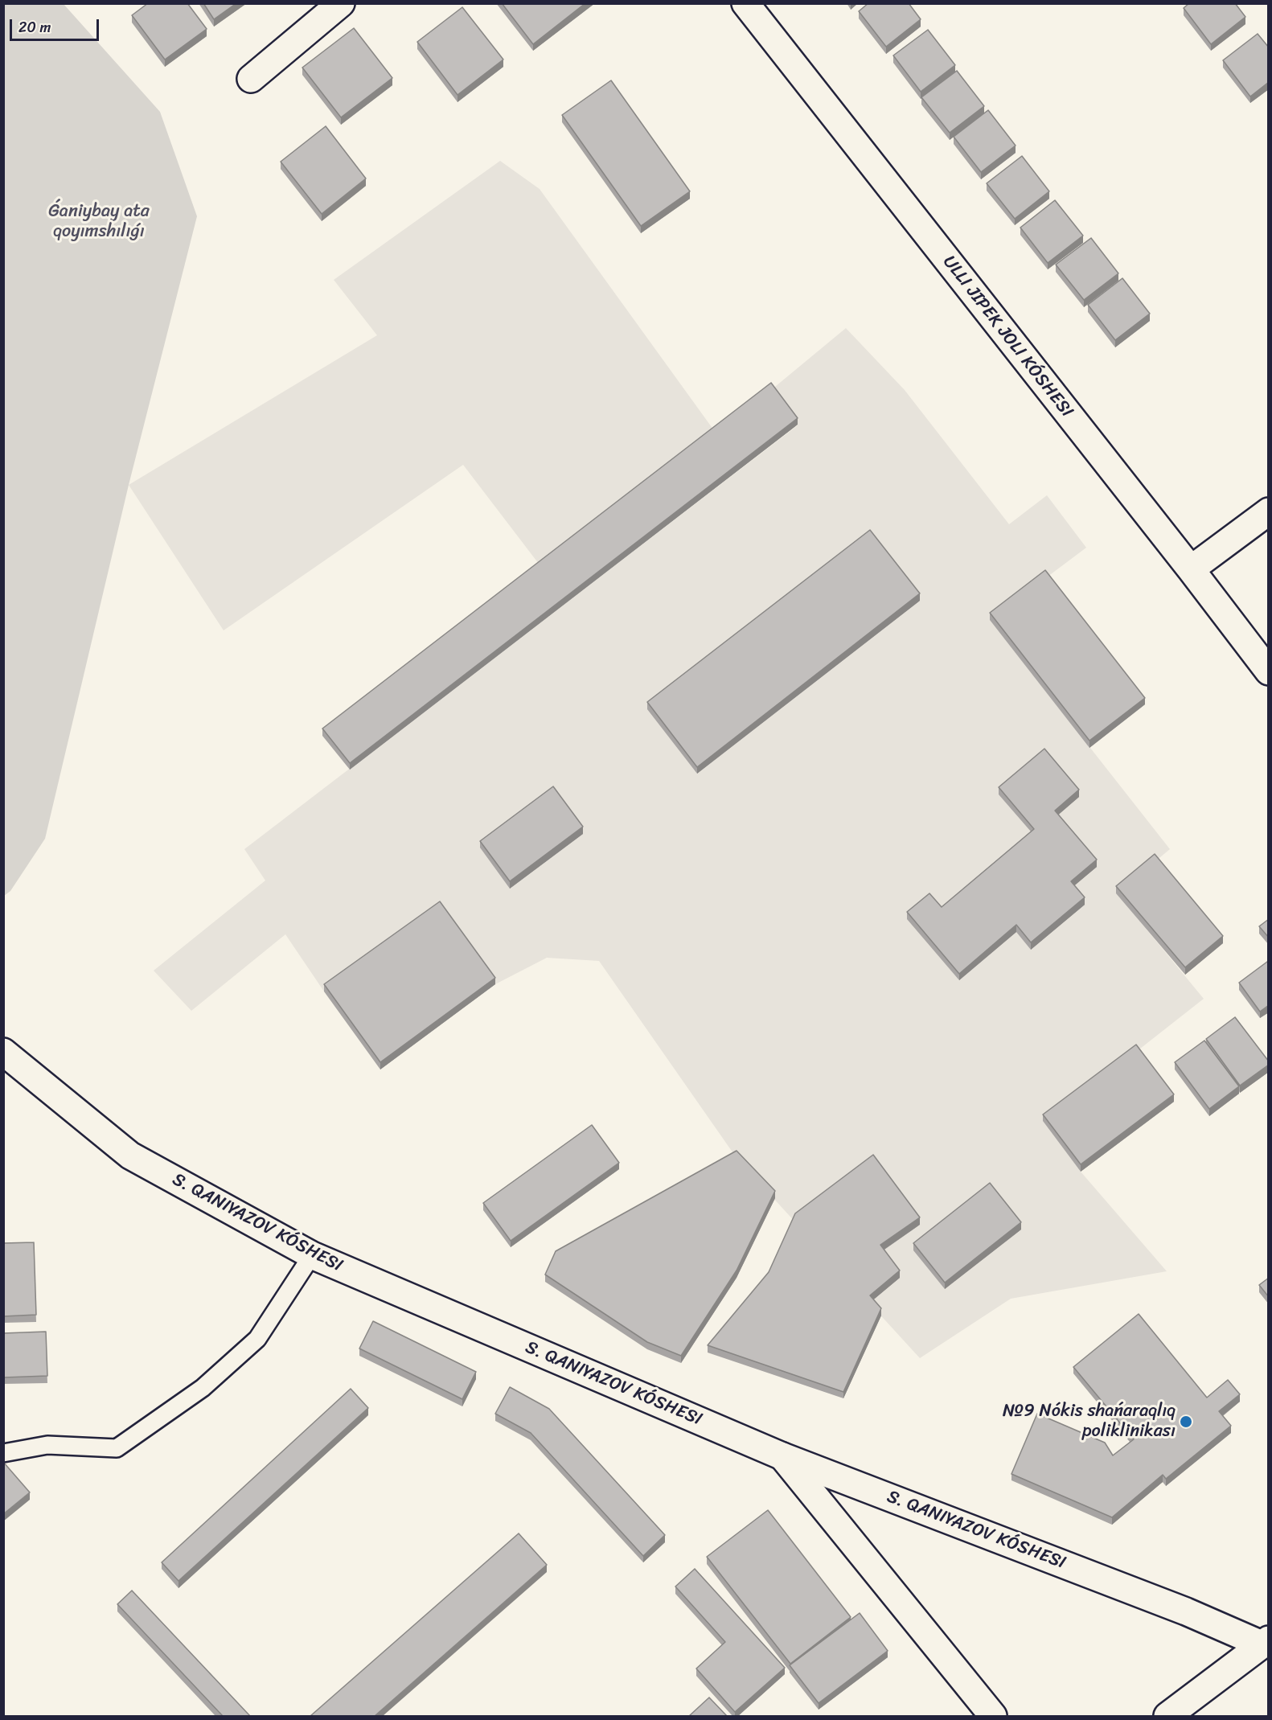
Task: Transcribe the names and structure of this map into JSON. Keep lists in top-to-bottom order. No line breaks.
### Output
{"parks":["Ǵaniybay ata qoyımshılıǵı"],"places":["№9 Nókis shańaraqlıq poliklinikası"],"scale_bar":"20 m"}
